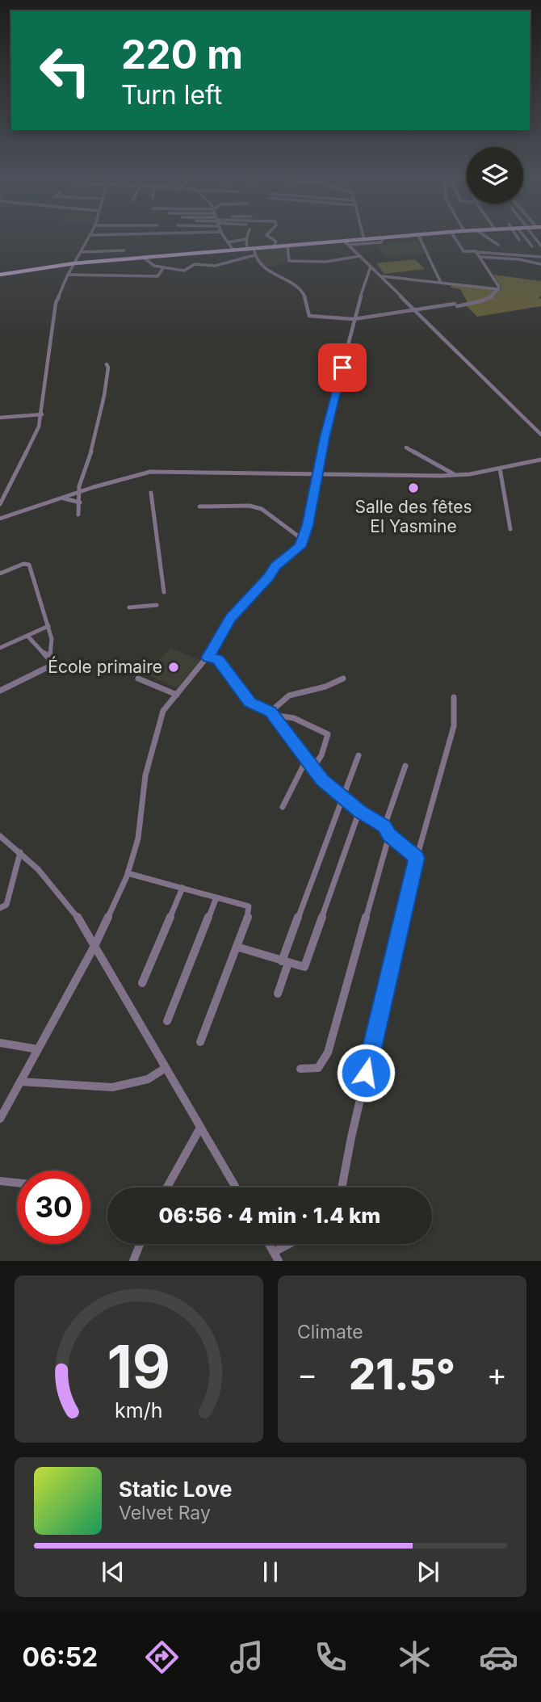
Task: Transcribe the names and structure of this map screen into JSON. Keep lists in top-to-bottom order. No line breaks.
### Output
{"places":["Salle des fêtes El Yasmine","École primaire"],"page":{"turn":["220 m","Turn left"],"limit":"30","trip":"06:56 · 4 min · 1.4 km","tile":"Climate","heat":["−","21.5°","+"],"song":["Static Love","Velvet Ray"],"tabs":"06:52","gauge":["19","km/h"]}}
